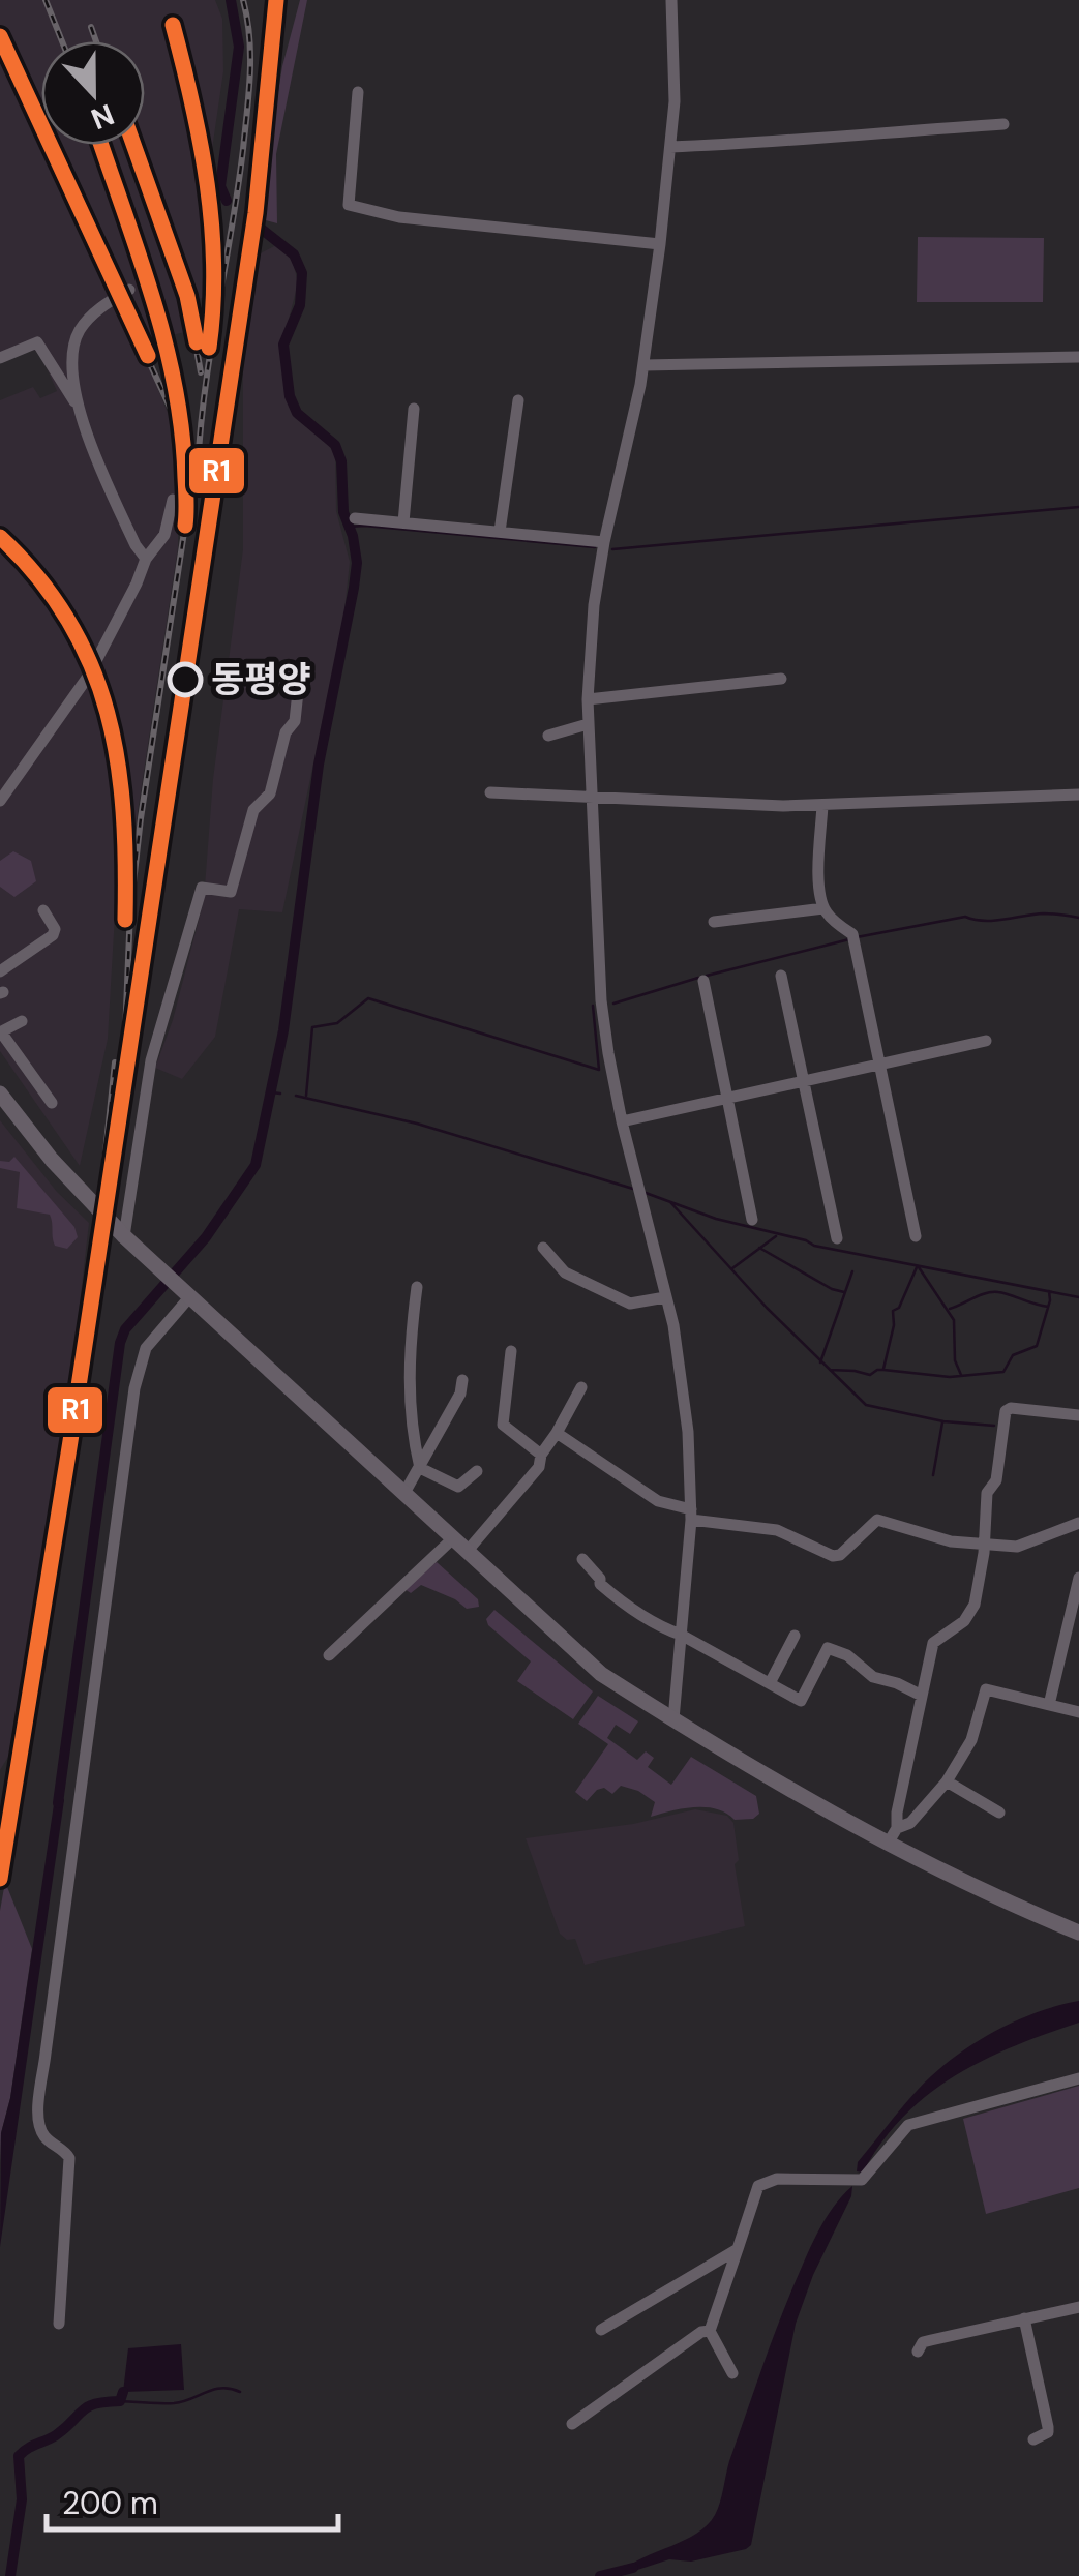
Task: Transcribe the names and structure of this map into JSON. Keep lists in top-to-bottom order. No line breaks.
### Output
{"places":["동평양"],"lines":["transit line R1"],"scale_bar":"200 m","north":"bottom"}
